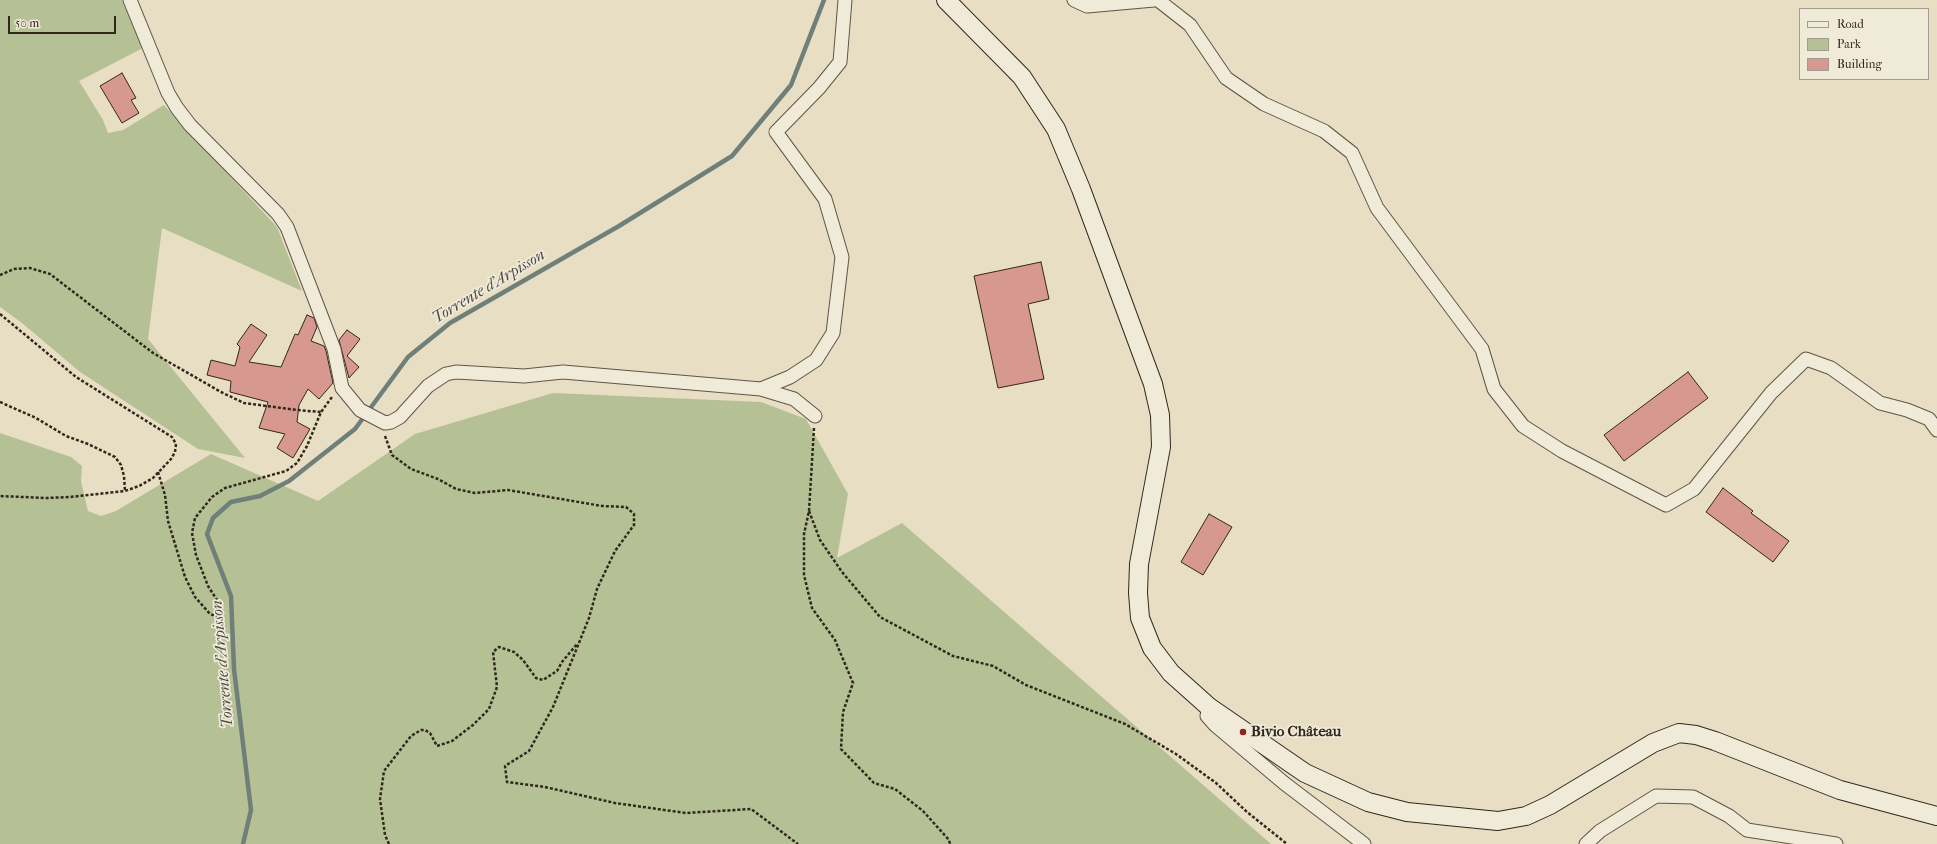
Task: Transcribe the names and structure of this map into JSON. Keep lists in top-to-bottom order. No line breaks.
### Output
{"water":["Torrente d'Arpisson"],"places":["Bivio Château"],"legend":["Road","Park","Building"],"scale_bar":"50 m"}
